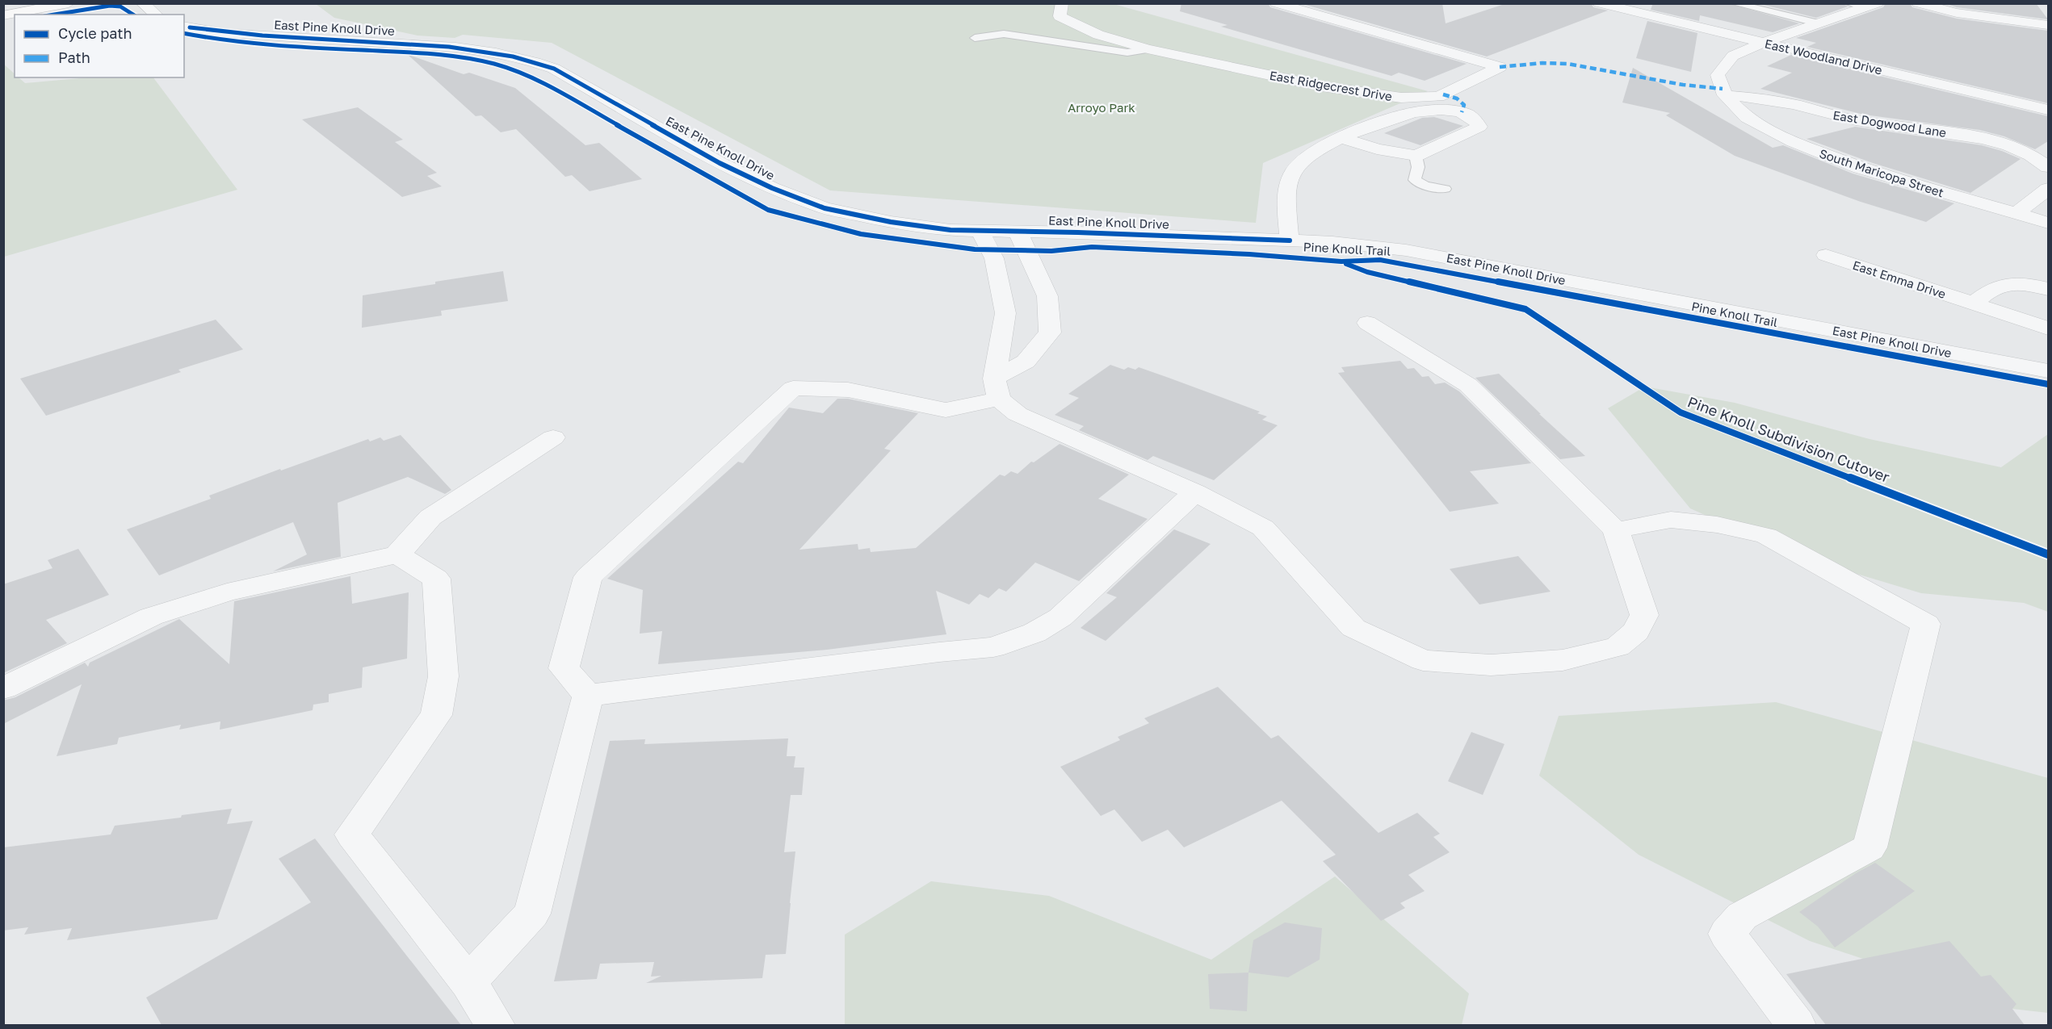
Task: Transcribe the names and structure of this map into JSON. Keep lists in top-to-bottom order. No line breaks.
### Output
{"streets":{"street":["East Pine Knoll Drive","East Woodland Drive","East Ridgecrest Drive","East Dogwood Lane","South Maricopa Street","East Emma Drive"],"cycle path":["Pine Knoll Trail"]},"crossings":[["East Dogwood Lane","South Maricopa Street"]],"parks":["Arroyo Park"],"legend":["Cycle path","Path"]}
